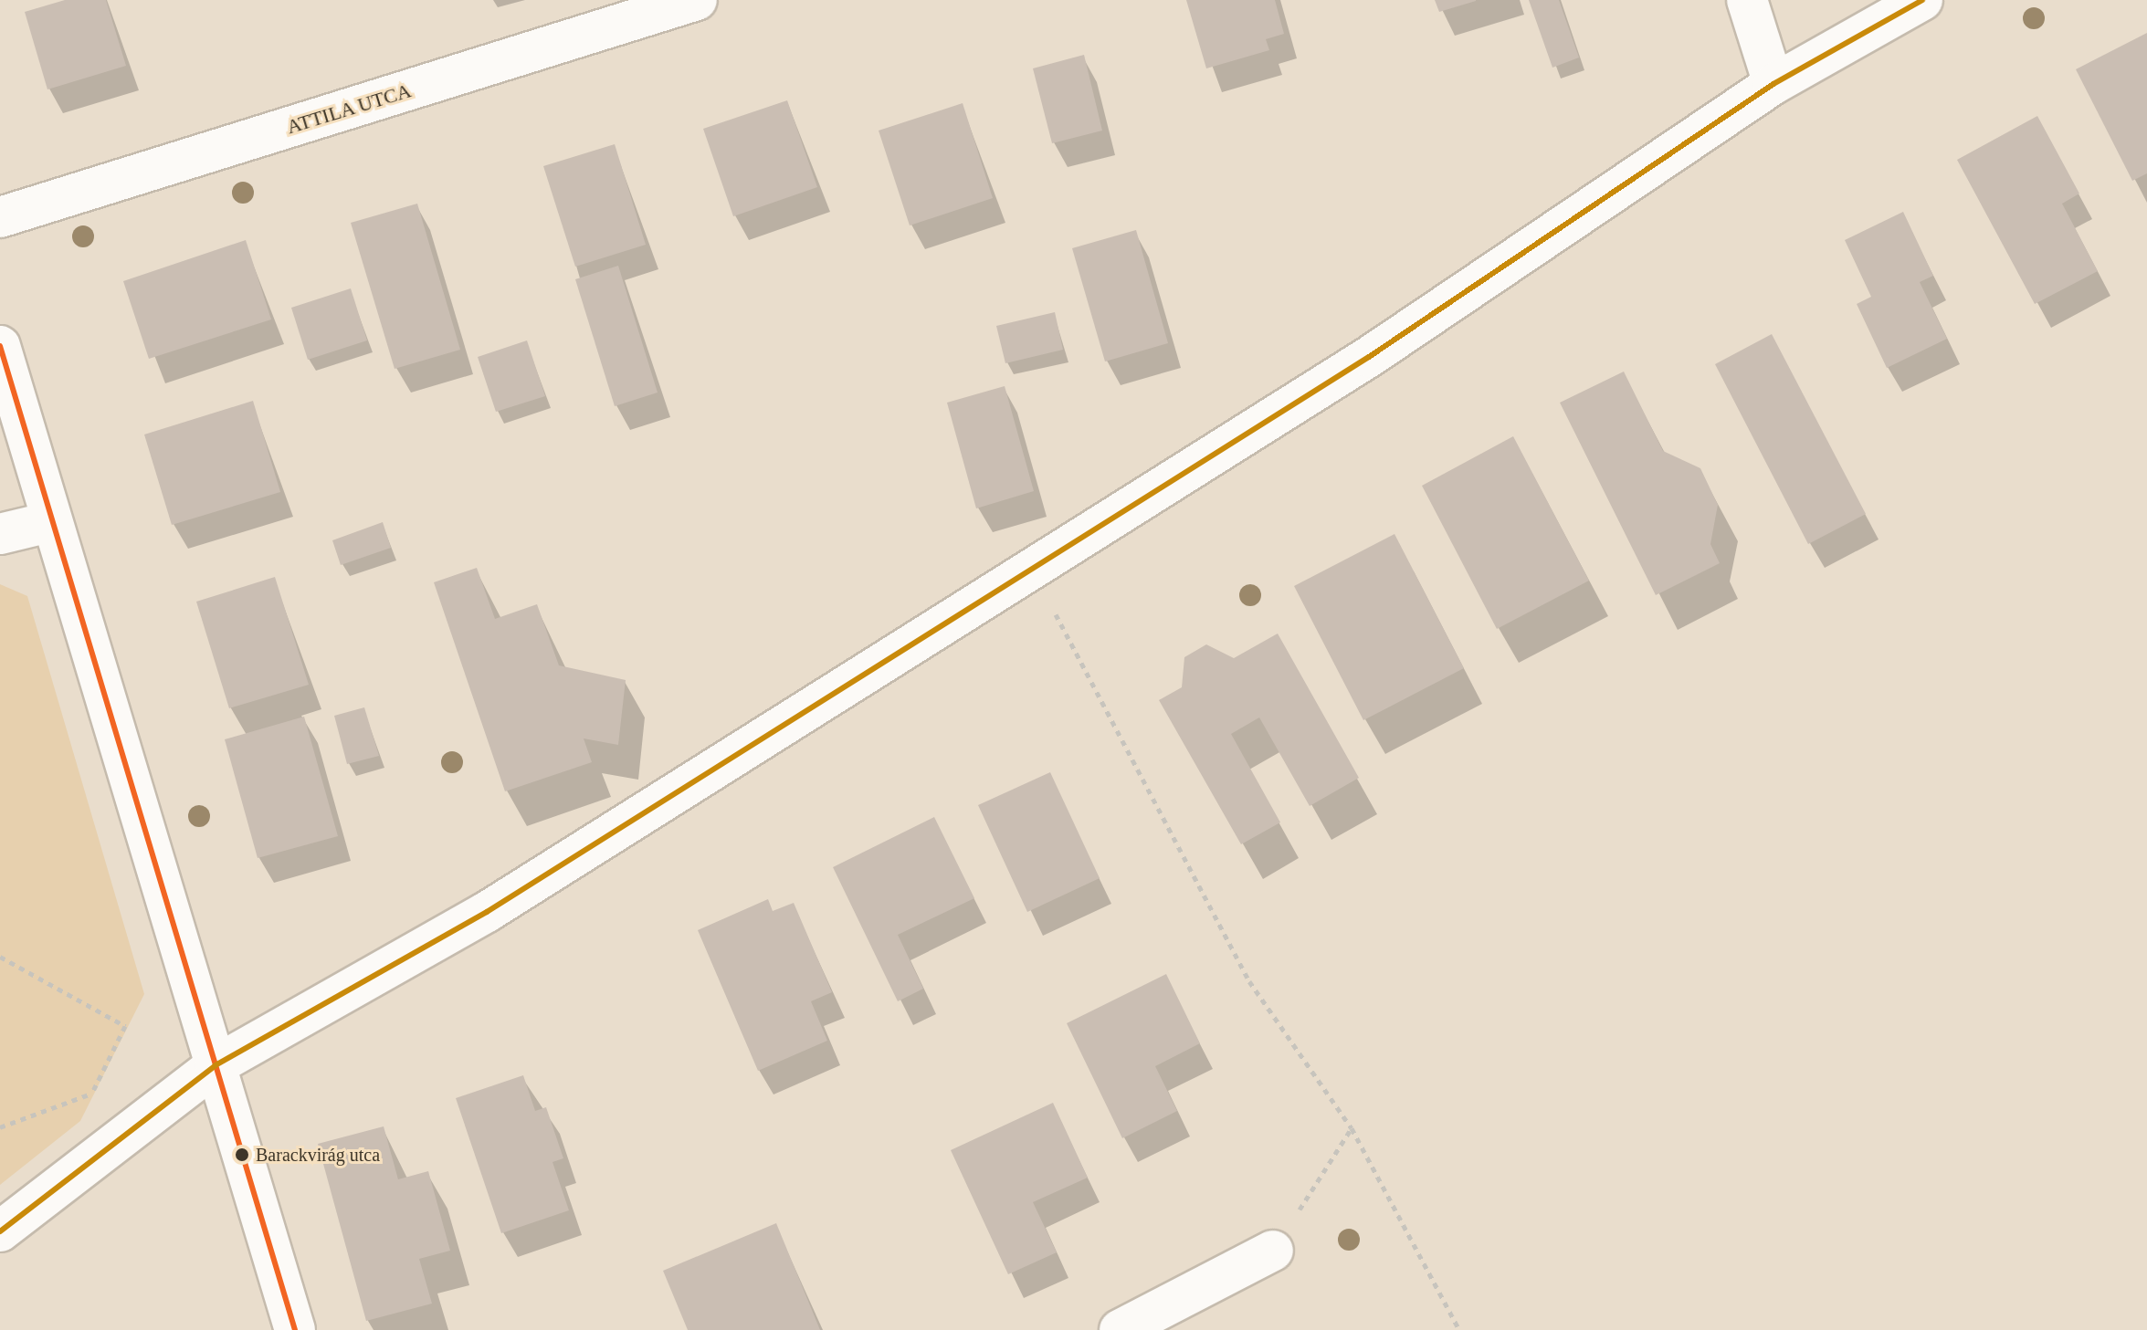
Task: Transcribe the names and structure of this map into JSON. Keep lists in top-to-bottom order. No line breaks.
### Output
{"streets":{"street":["ATTILA UTCA"]},"places":["Barackvirág utca"]}
